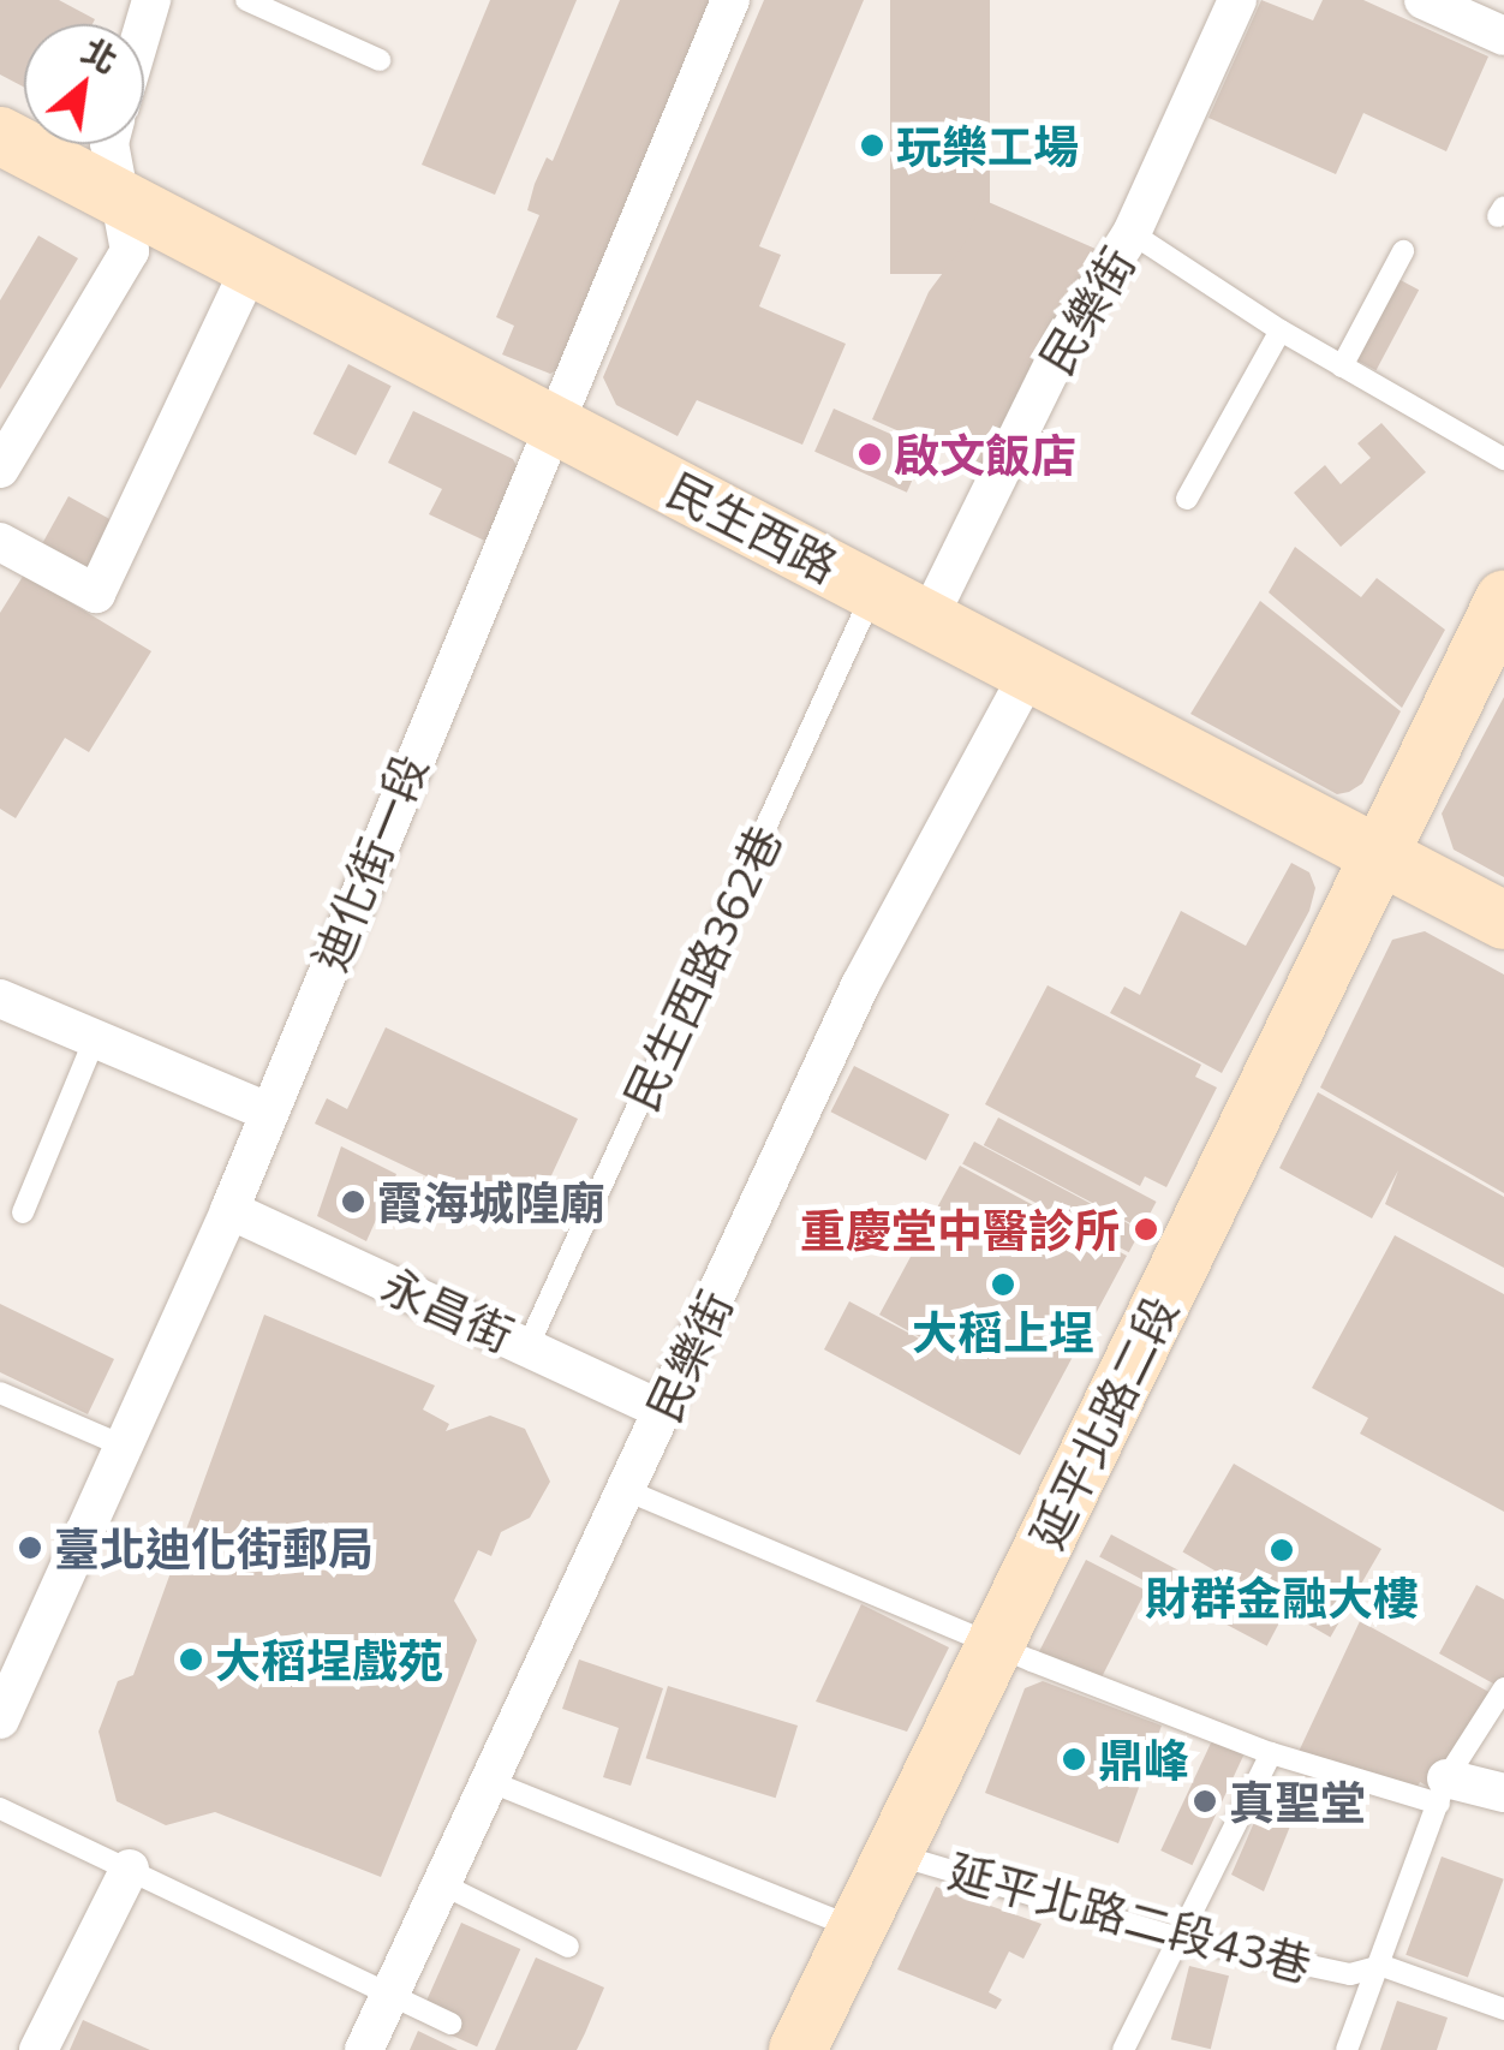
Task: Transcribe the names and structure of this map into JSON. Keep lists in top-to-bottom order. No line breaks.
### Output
{"streets":{"street":["民樂街","民生西路","迪化街一段","永昌街","延平北路二段"],"lane":["民生西路362巷","延平北路二段43巷"]},"crossings":[["民樂街","民生西路"],["民樂街","永昌街"],["民生西路","迪化街一段"],["民生西路","民生西路362巷"],["民生西路","延平北路二段"],["迪化街一段","永昌街"],["民生西路362巷","永昌街"],["延平北路二段","延平北路二段43巷"]],"places":["玩樂工場","啟文飯店","霞海城隍廟","重慶堂中醫診所","大稻上埕","臺北迪化街郵局","財群金融大樓","大稻埕戲苑","鼎峰","真聖堂"],"north":"top right"}
